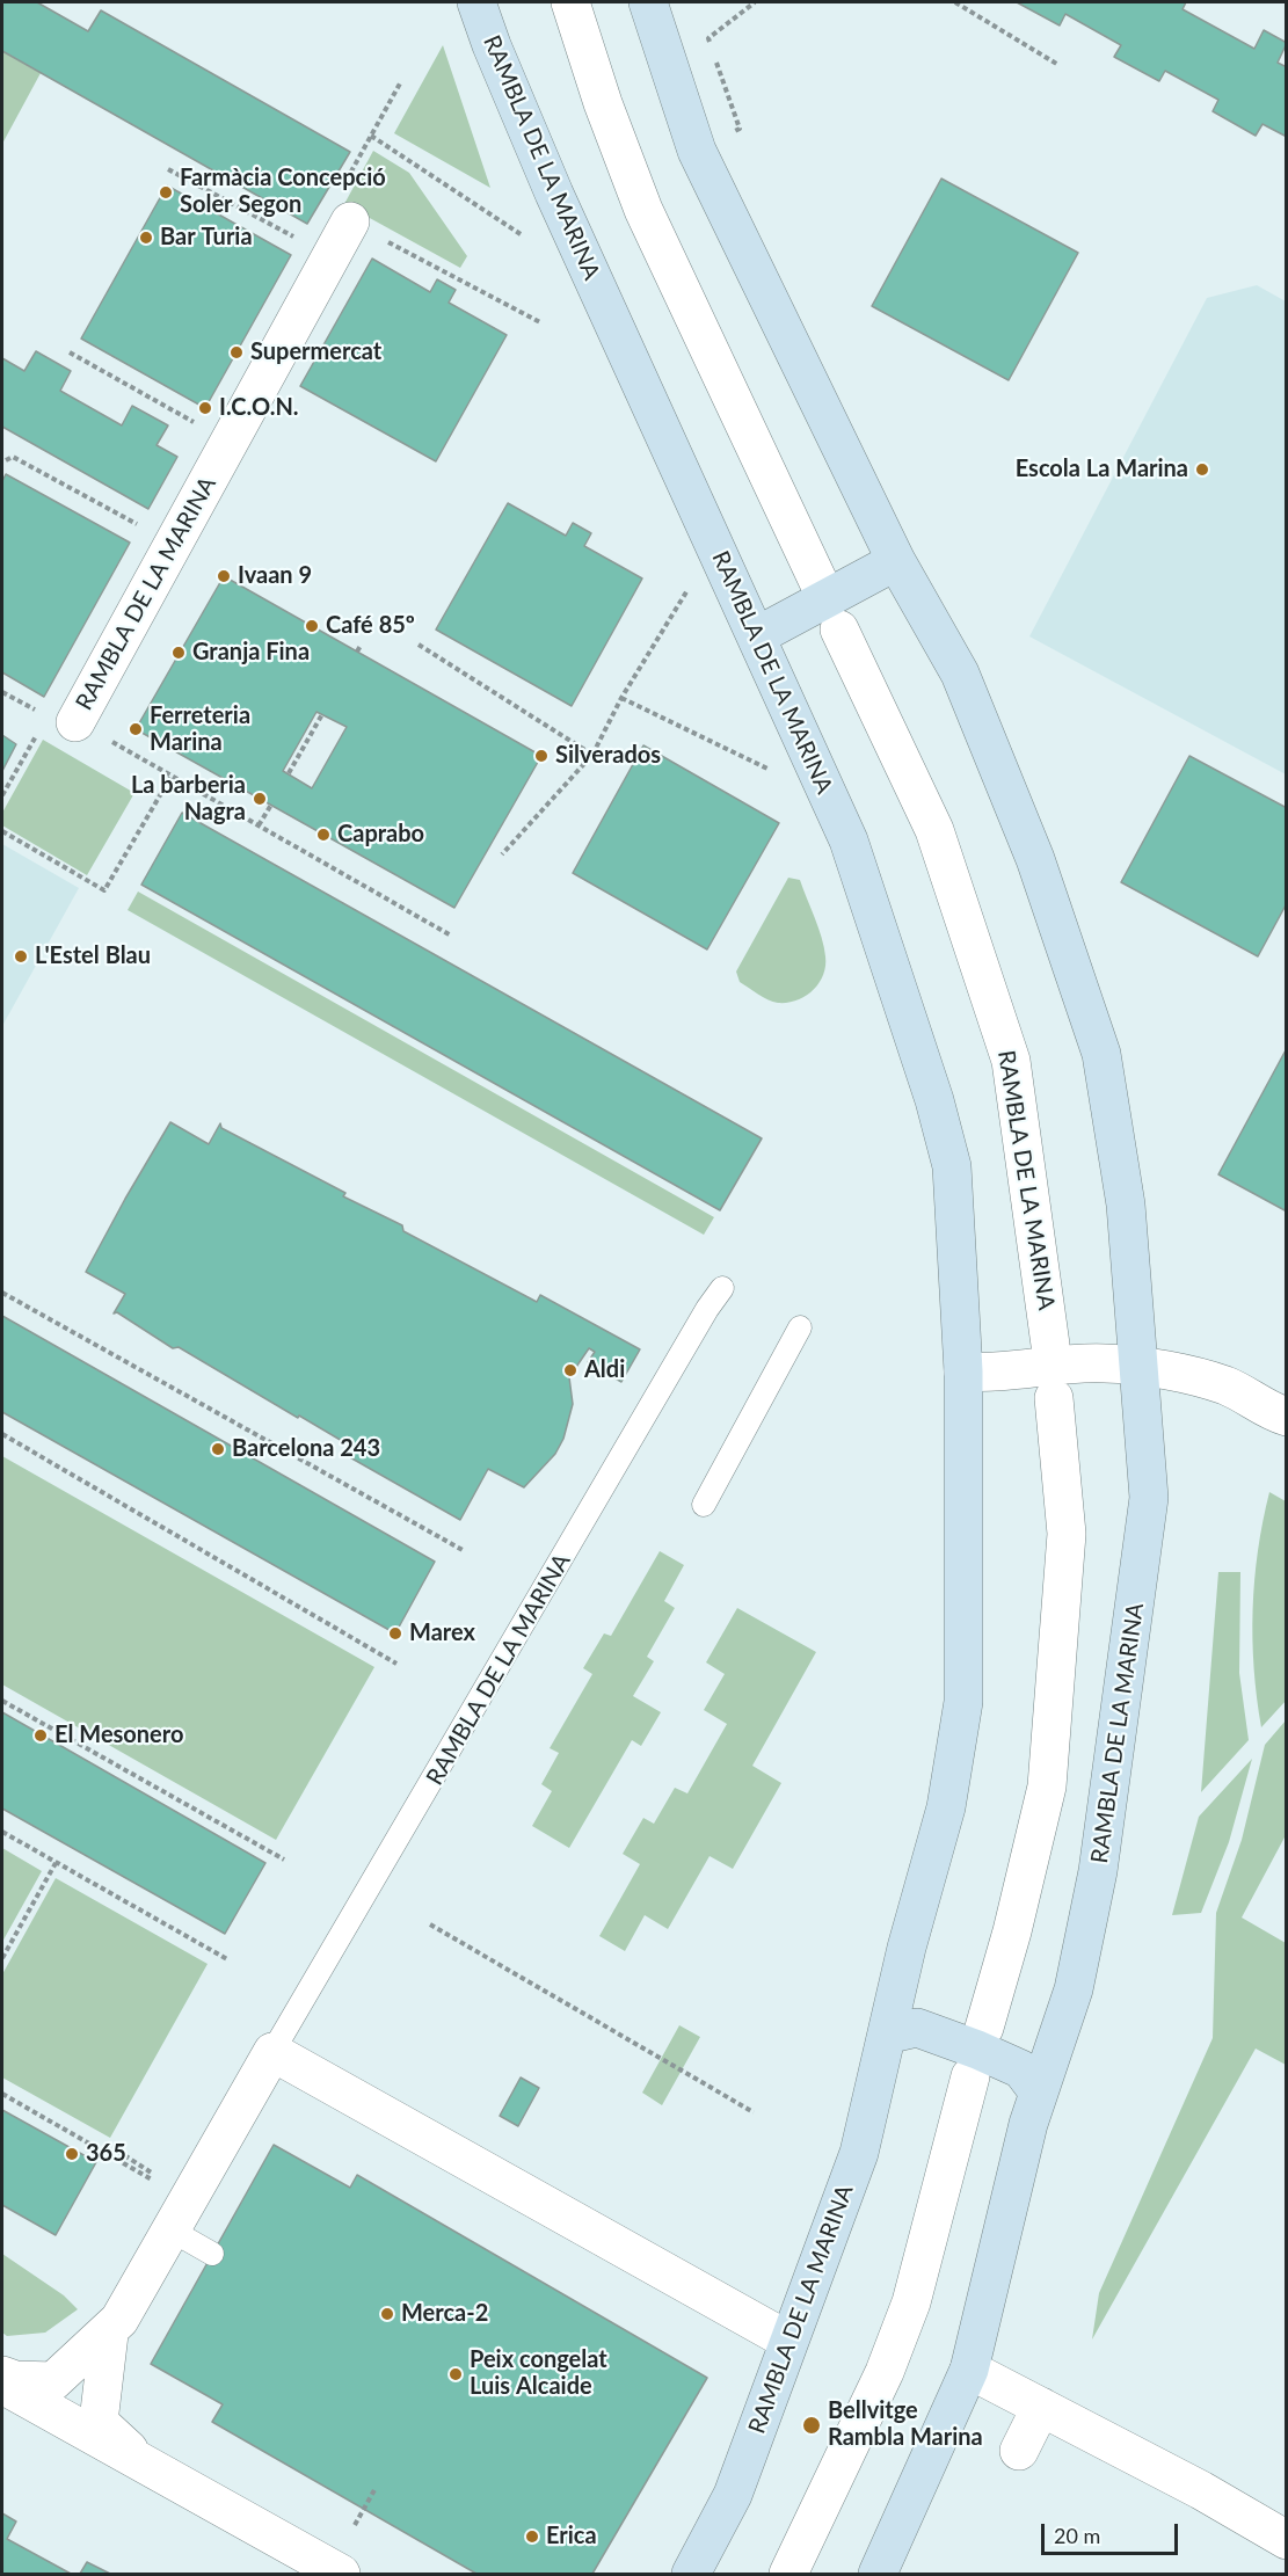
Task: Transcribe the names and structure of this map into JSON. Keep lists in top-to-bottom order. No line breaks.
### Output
{"streets":{"street":["RAMBLA DE LA MARINA"]},"places":["Farmàcia Concepció Soler Segon","Bar Turia","Supermercat","I.C.O.N.","Escola La Marina","Ivaan 9","Café 85º","Granja Fina","Ferreteria Marina","Silverados","La barberia Nagra","Caprabo","L'Estel Blau","Aldi","Barcelona 243","Marex","El Mesonero","365","Merca-2","Peix congelat Luis Alcaide","Bellvitge Rambla Marina","Erica"],"scale_bar":"20 m"}
